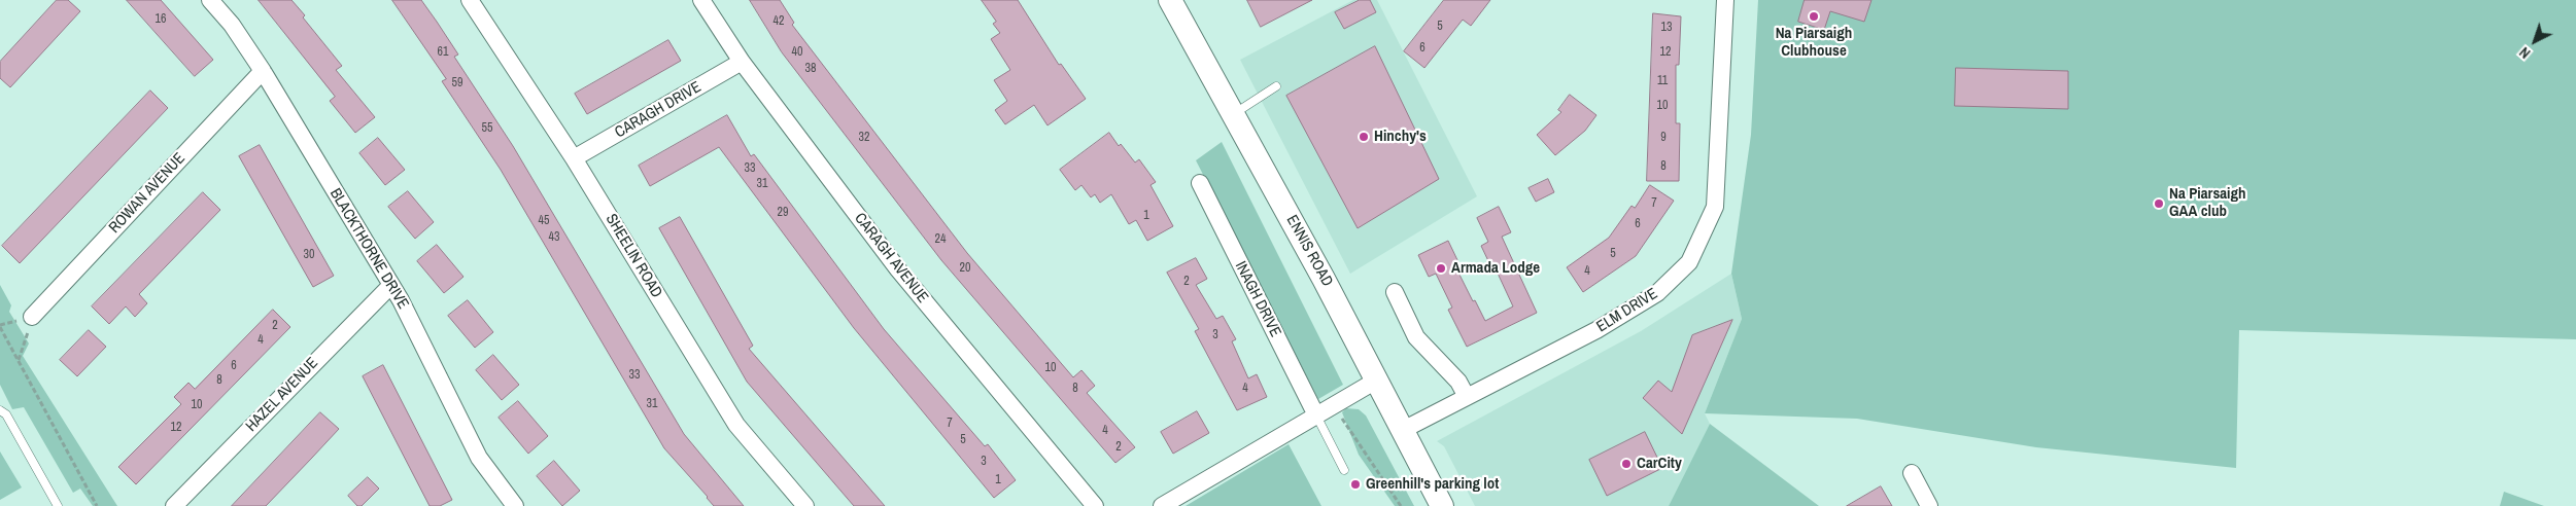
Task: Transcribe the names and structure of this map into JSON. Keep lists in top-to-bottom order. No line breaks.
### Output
{"streets":{"main road":["ENNIS ROAD"],"street":["CARAGH DRIVE","ROWAN AVENUE","BLACKTHORNE DRIVE","SHEELIN ROAD","CARAGH AVENUE","INAGH DRIVE","ELM DRIVE","HAZEL AVENUE"]},"crossings":[["CARAGH DRIVE","SHEELIN ROAD"],["CARAGH DRIVE","CARAGH AVENUE"],["ROWAN AVENUE","BLACKTHORNE DRIVE"],["BLACKTHORNE DRIVE","HAZEL AVENUE"],["ENNIS ROAD","ELM DRIVE"]],"places":["Na Piarsaigh Clubhouse","Hinchy's","Na Piarsaigh GAA club","Armada Lodge","CarCity","Greenhill's parking lot"],"house_numbers":["16","42","5","13","6","61","40","12","38","11","59","10","55","32","9","8","33","31","7","29","1","45","6","43","24","5","30","20","4","2","2","3","4","6","10","33","8","8","4","31","10","7","12","4","5","2","3","1"],"north":"bottom left"}
